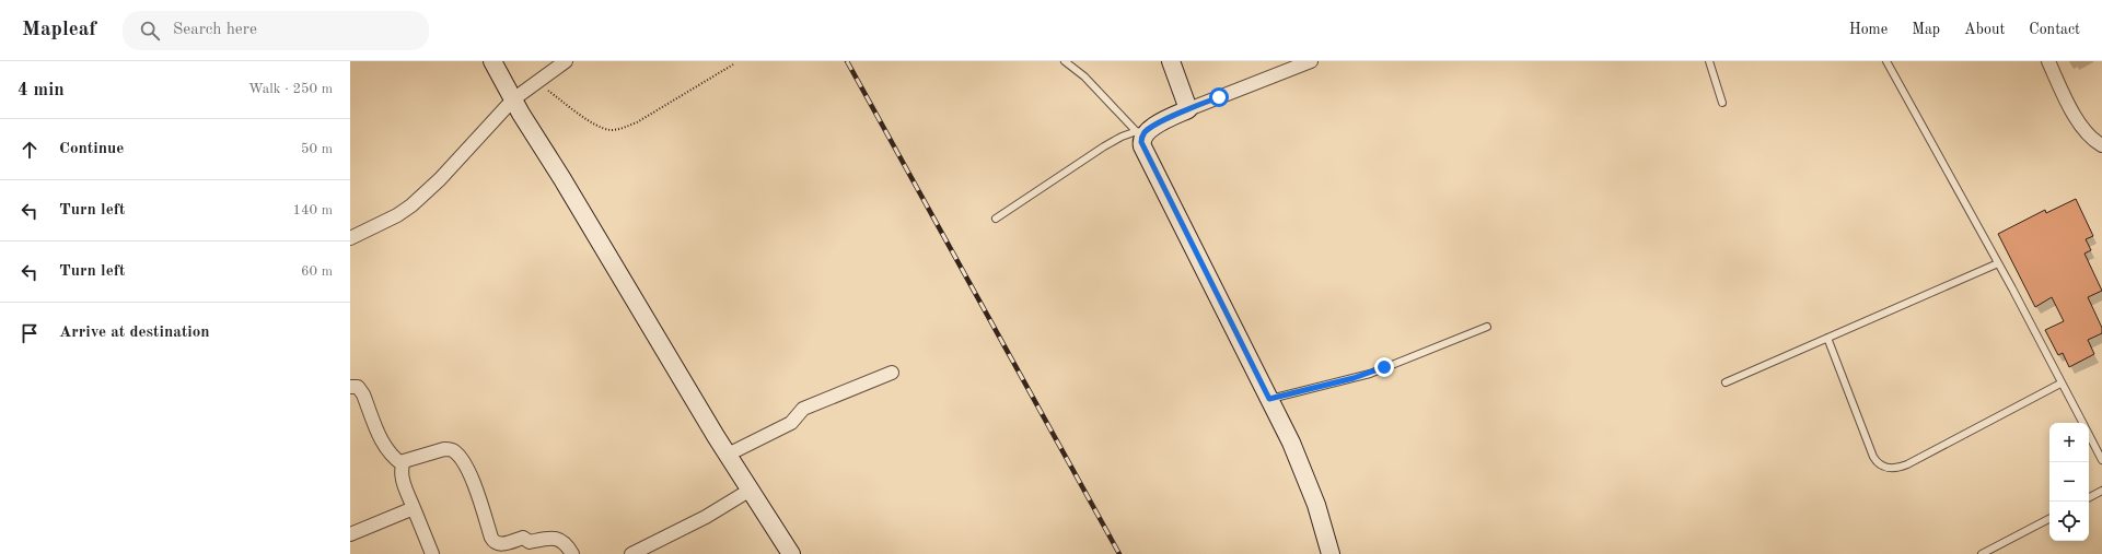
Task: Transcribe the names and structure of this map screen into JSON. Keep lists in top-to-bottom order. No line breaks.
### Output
{"page":{"header":"Mapleaf","search":"Search here","nav":["Home","Map","About","Contact"],"heading":["4 min","Walk · 250 m"],"list":[["Continue","50 m"],["Turn left","140 m"],["Turn left","60 m"],"Arrive at destination"],"map_buttons":["+","−"]}}
